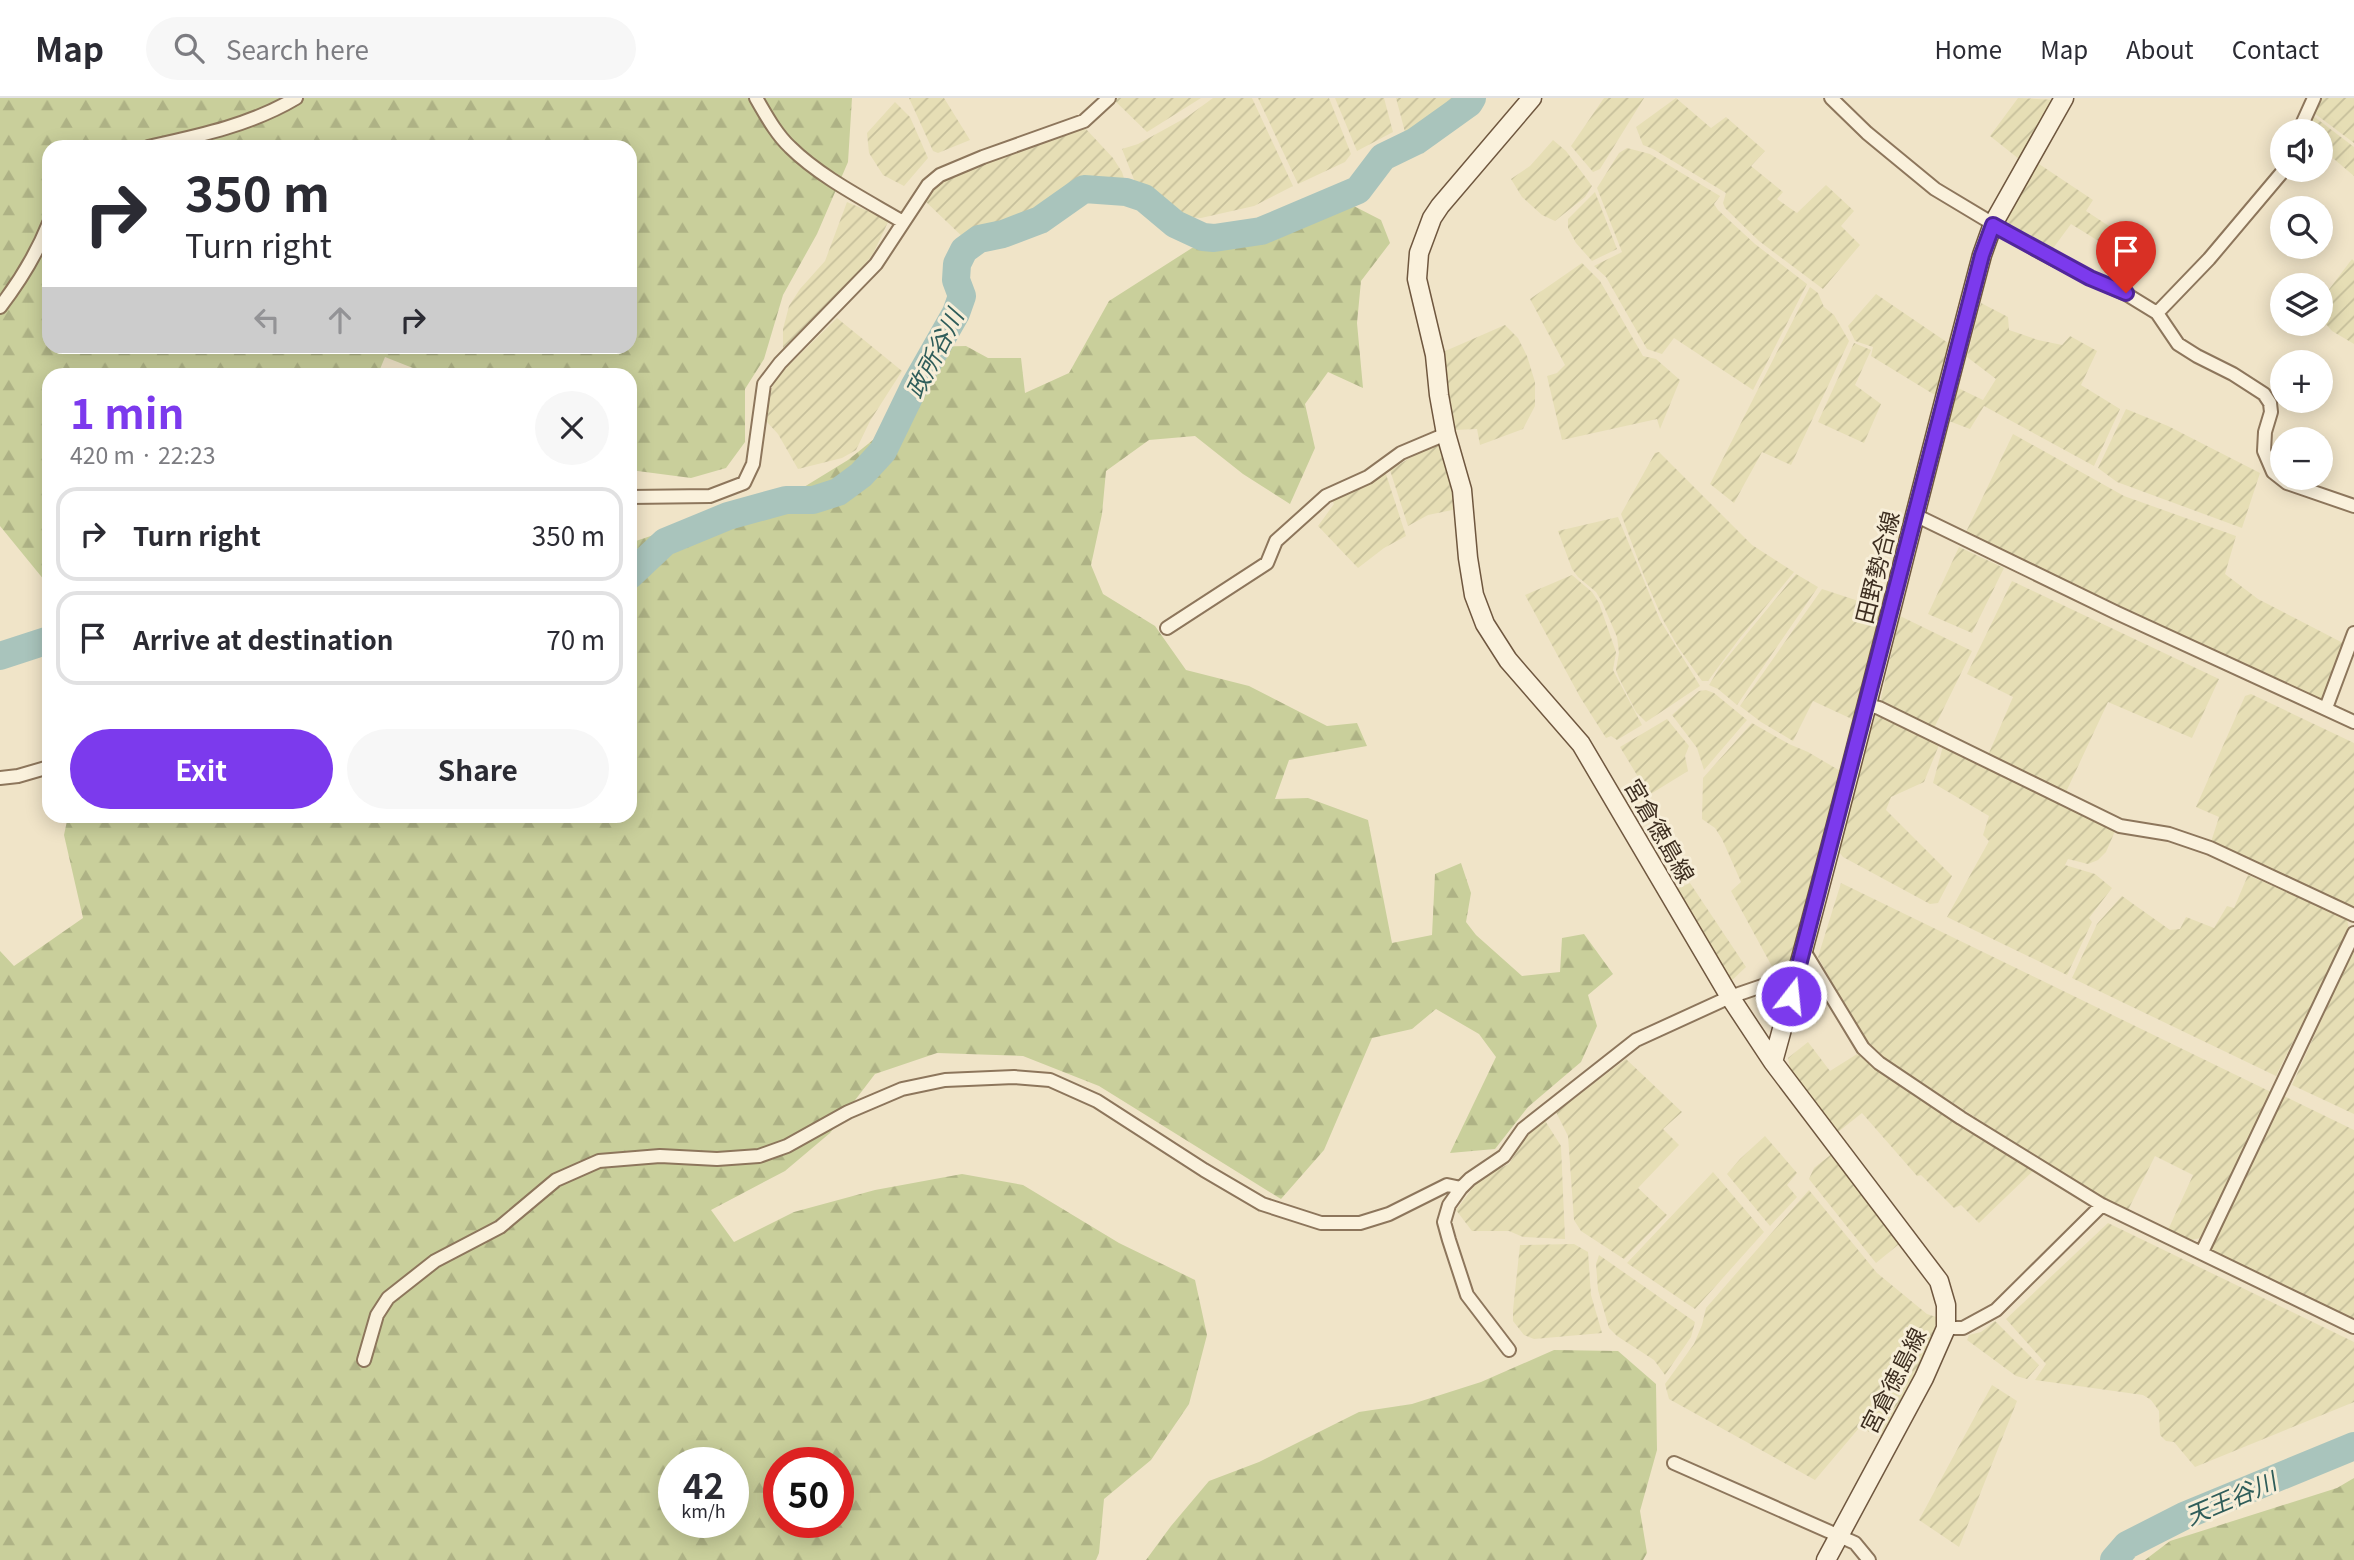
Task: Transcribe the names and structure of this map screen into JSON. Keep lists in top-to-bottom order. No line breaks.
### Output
{"streets":{"main road":["田野勢合線","宮倉徳島線"]},"crossings":[["田野勢合線","宮倉徳島線"]],"water":["政所谷川","天王谷川"],"page":{"header":"Map","search":"Search here","nav":["Home","Map","About","Contact"],"map_buttons":["+","−"],"turn":["350 m","Turn right"],"heading":["1 min","420 m · 22:23"],"list":[{"name":"Turn right","value":"350 m"},{"name":"Arrive at destination","value":"70 m"}],"buttons":["Exit","Share"],"speed":"42 km/h","limit":"50"}}
